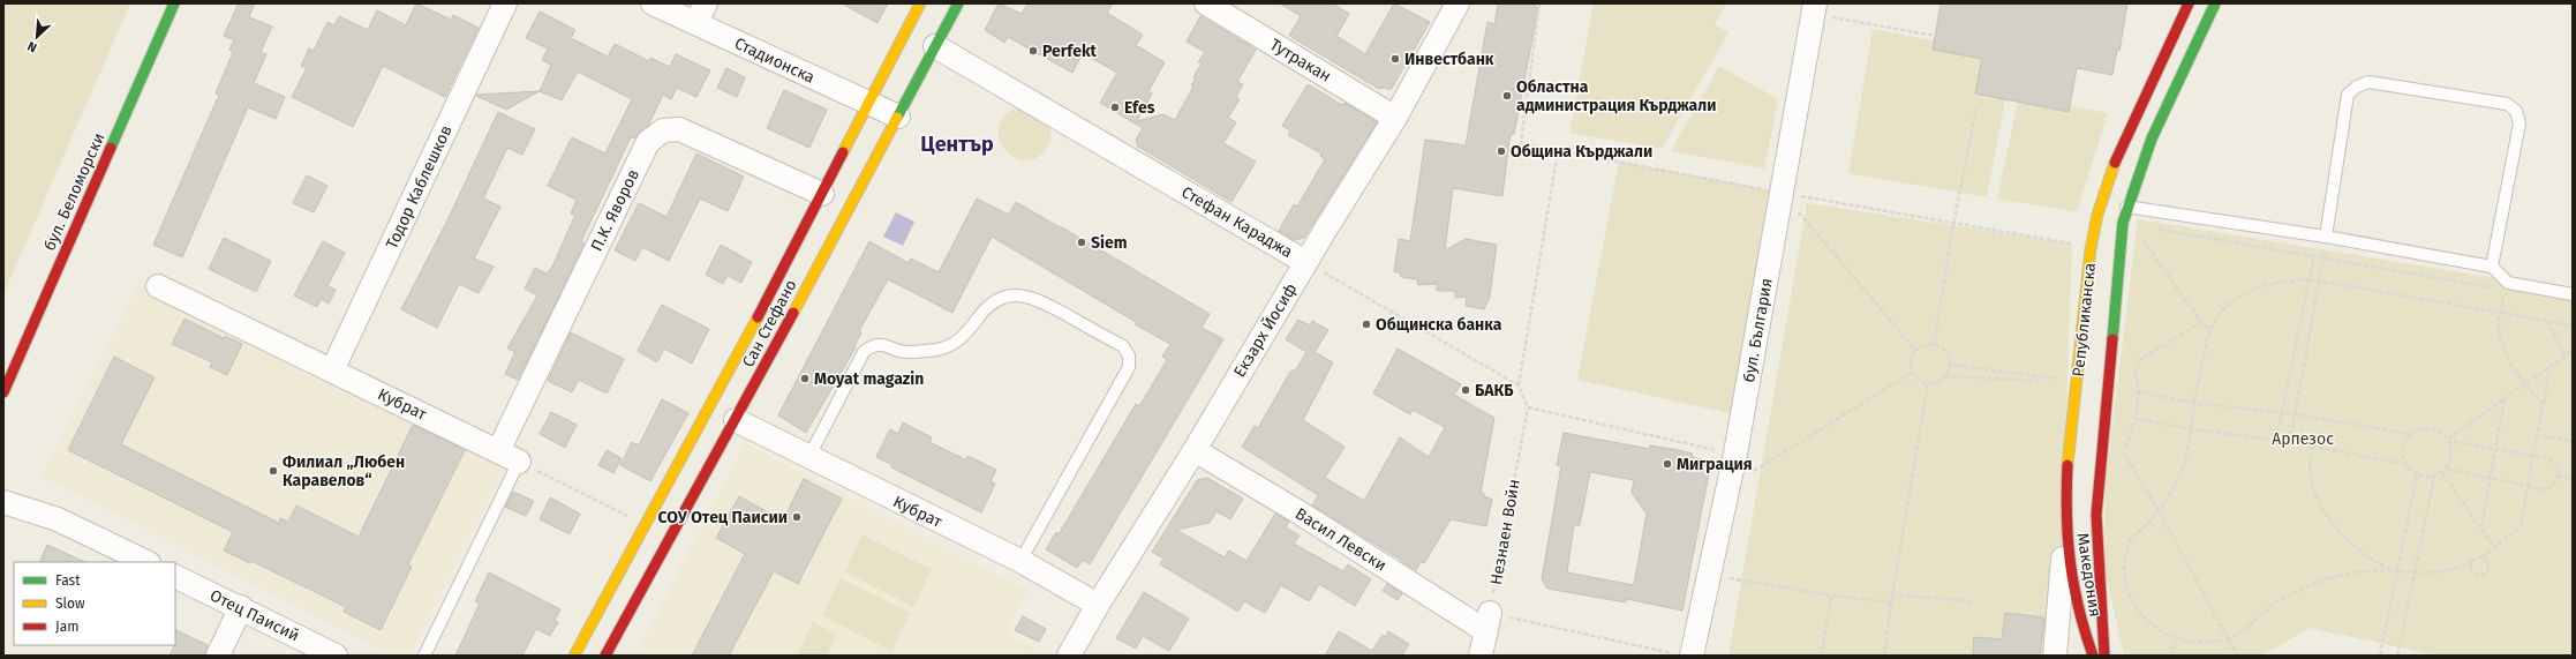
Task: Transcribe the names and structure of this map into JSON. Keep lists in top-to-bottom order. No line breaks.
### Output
{"streets":{"main road":["бул. Беломорски","Републиканска","Сан Стефано","Македония"],"street":["Стадионска","Тутракан","Тодор Каблешков","П.К. Яворов","Стефан Караджа","Екзарх Йосиф","бул. България","Кубрат","Васил Левски","Отец Паисий"],"path":["Незнаен Войн"]},"crossings":[["Стадионска","Сан Стефано"],["Тутракан","Екзарх Йосиф"],["Тодор Каблешков","Кубрат"],["П.К. Яворов","Сан Стефано"],["П.К. Яворов","Кубрат"],["Стефан Караджа","Сан Стефано"],["Стефан Караджа","Екзарх Йосиф"],["Републиканска","Македония"],["Сан Стефано","Кубрат"],["Екзарх Йосиф","Кубрат"],["Екзарх Йосиф","Васил Левски"],["Незнаен Войн","Васил Левски"]],"districts":["Център"],"parks":["Арпезос"],"places":["Perfekt","Инвестбанк","Областна администрация Кърджали","Efes","Община Кърджали","Siem","Общинска банка","Moyat magazin","БАКБ","Миграция","Филиал „Любен Каравелов“","СОУ Отец Паисии"],"legend":["Fast","Slow","Jam"],"north":"bottom left"}
